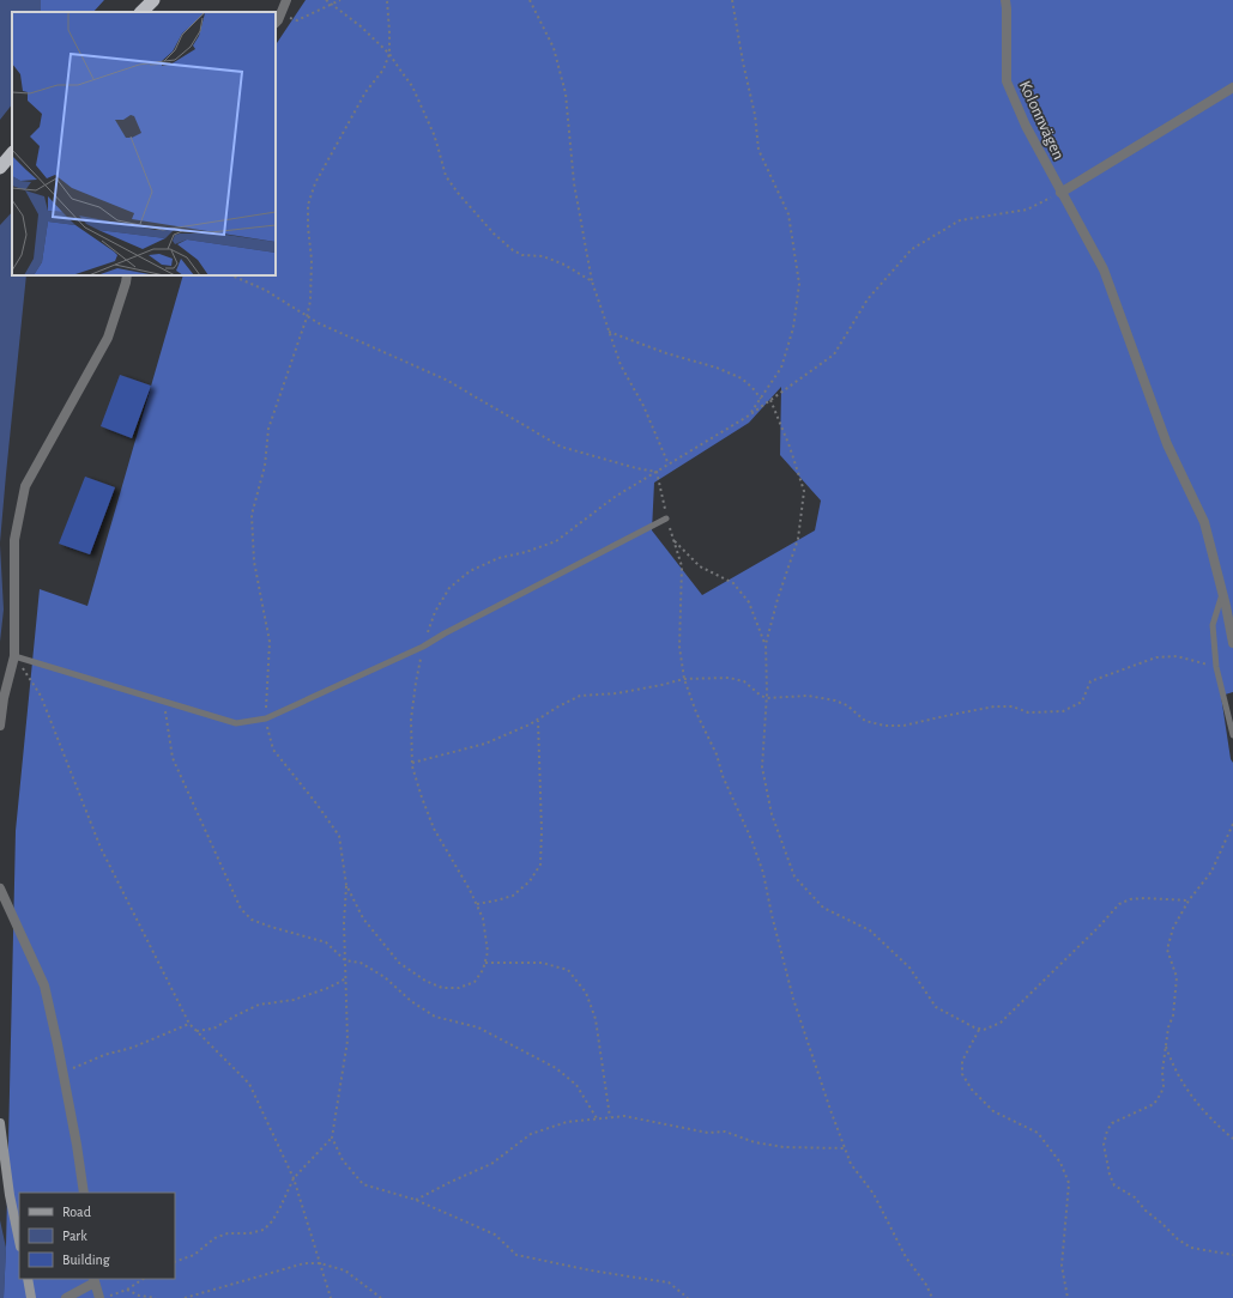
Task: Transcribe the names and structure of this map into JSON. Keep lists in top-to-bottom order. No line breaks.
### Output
{"streets":{"street":["Kolonnvägen"]},"legend":["Road","Park","Building"]}
